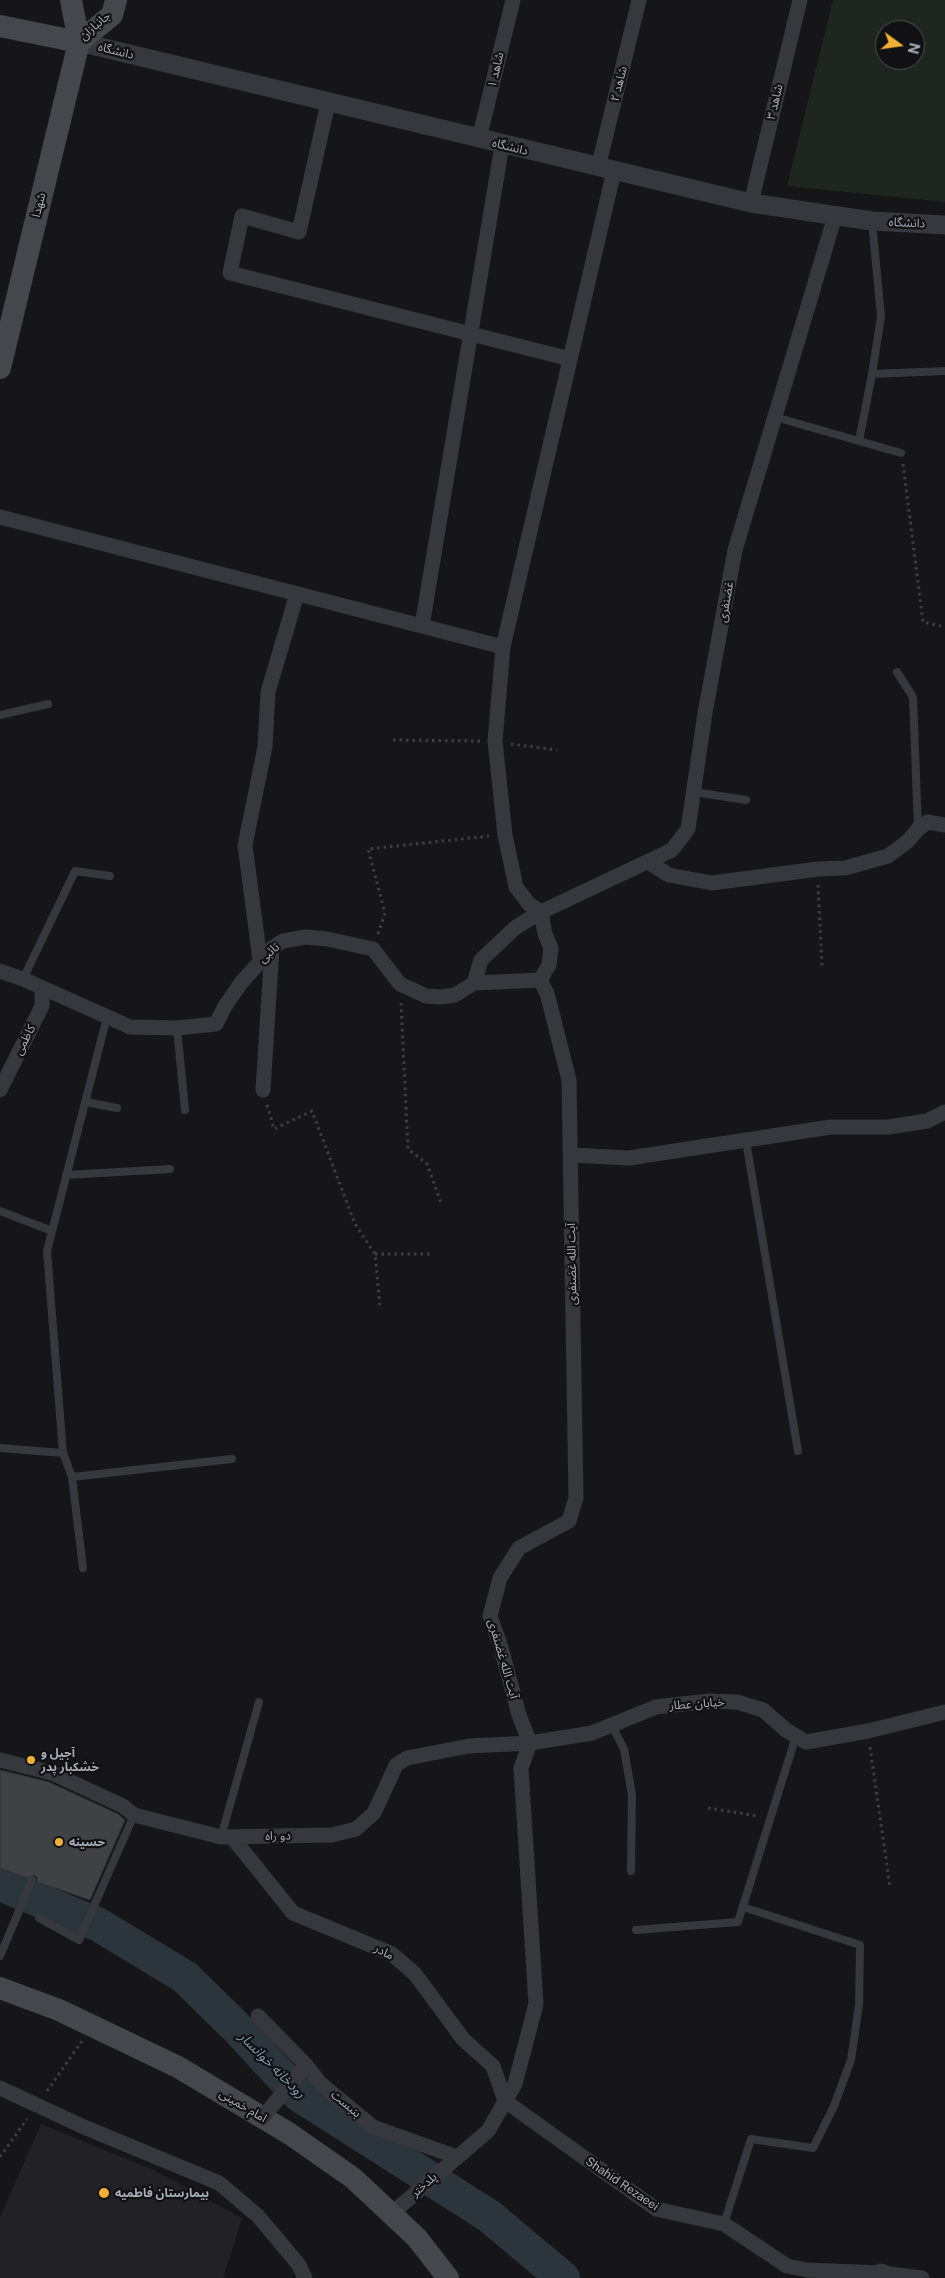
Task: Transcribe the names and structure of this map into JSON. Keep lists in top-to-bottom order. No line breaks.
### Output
{"streets":{"main road":["جانبازان","شهدا","امام خمینی"],"street":["دانشگاه","شاهد ۱","شاهد ۲","شاهد ۳","غضنفری","تائبی","کاظمی","آیت الله غضنفری","خیابان عطار","دو راه","مادر","بنبست","Shahid Rezaeei","پلدختر"]},"crossings":[["جانبازان","دانشگاه"],["جانبازان","شهدا"],["دانشگاه","شاهد ۱"],["دانشگاه","شاهد ۲"],["دانشگاه","شاهد ۳"],["دانشگاه","شهدا"],["دانشگاه","غضنفری"],["شاهد ۲","غضنفری"],["تائبی","کاظمی"],["آیت الله غضنفری","خیابان عطار"],["آیت الله غضنفری","دو راه"],["خیابان عطار","دو راه"],["دو راه","مادر"],["مادر","Shahid Rezaeei"],["بنبست","پلدختر"],["امام خمینی","پلدختر"]],"water":["رودخانه خوانسار"],"places":["آجیل و خشکبار پدر","حسینه","بیمارستان فاطمیه"],"north":"right"}
